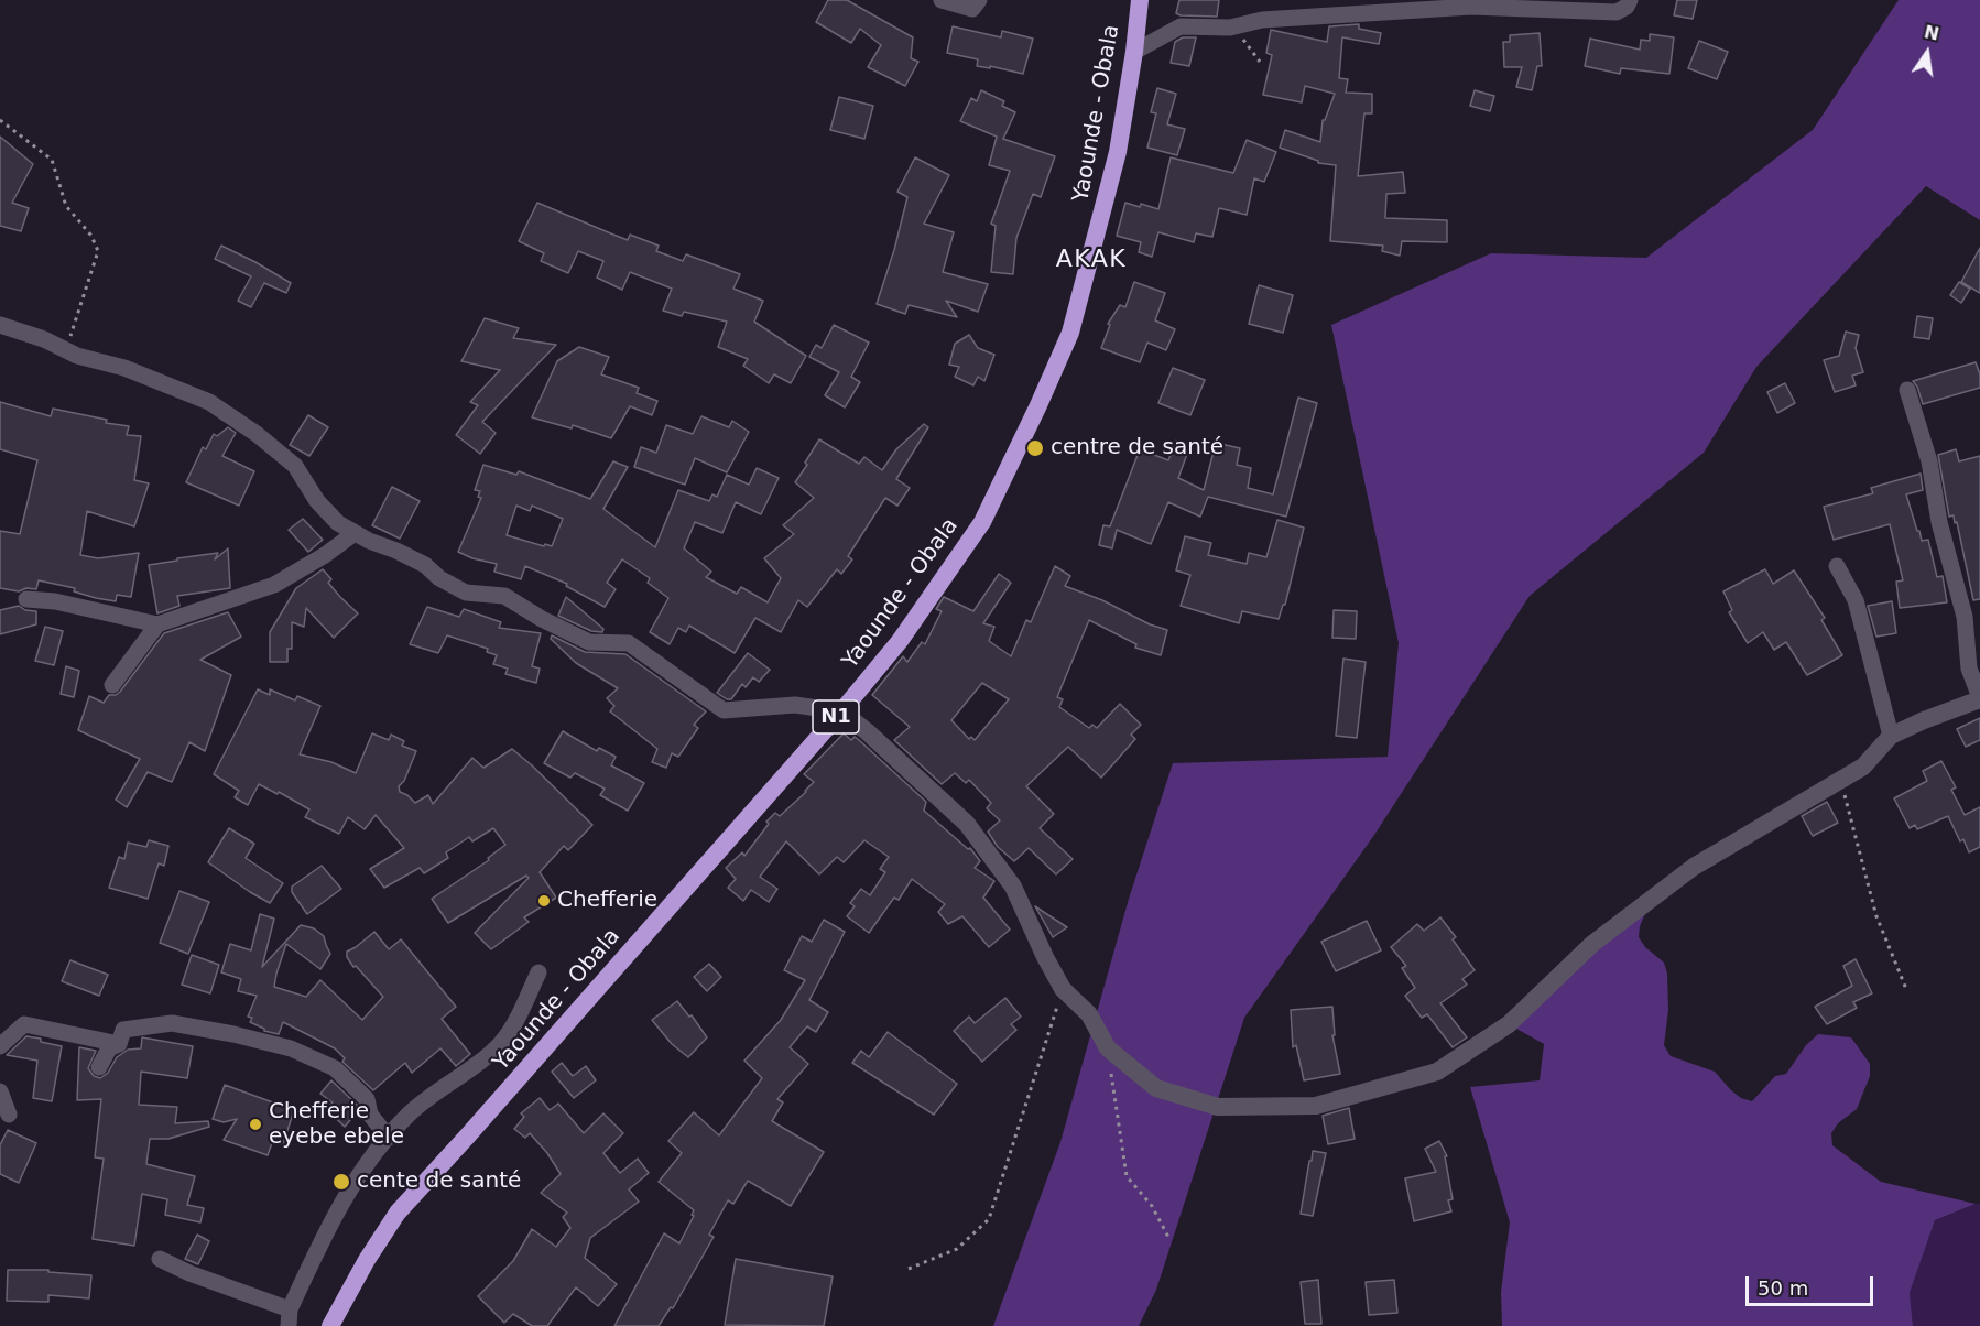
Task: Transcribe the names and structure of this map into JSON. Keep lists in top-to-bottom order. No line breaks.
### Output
{"streets":{"highway":["Yaounde - Obala","N1"]},"districts":["AKAK"],"places":["centre de santé","Chefferie","Chefferie eyebe ebele","cente de santé"],"scale_bar":"50 m","north":"top"}
